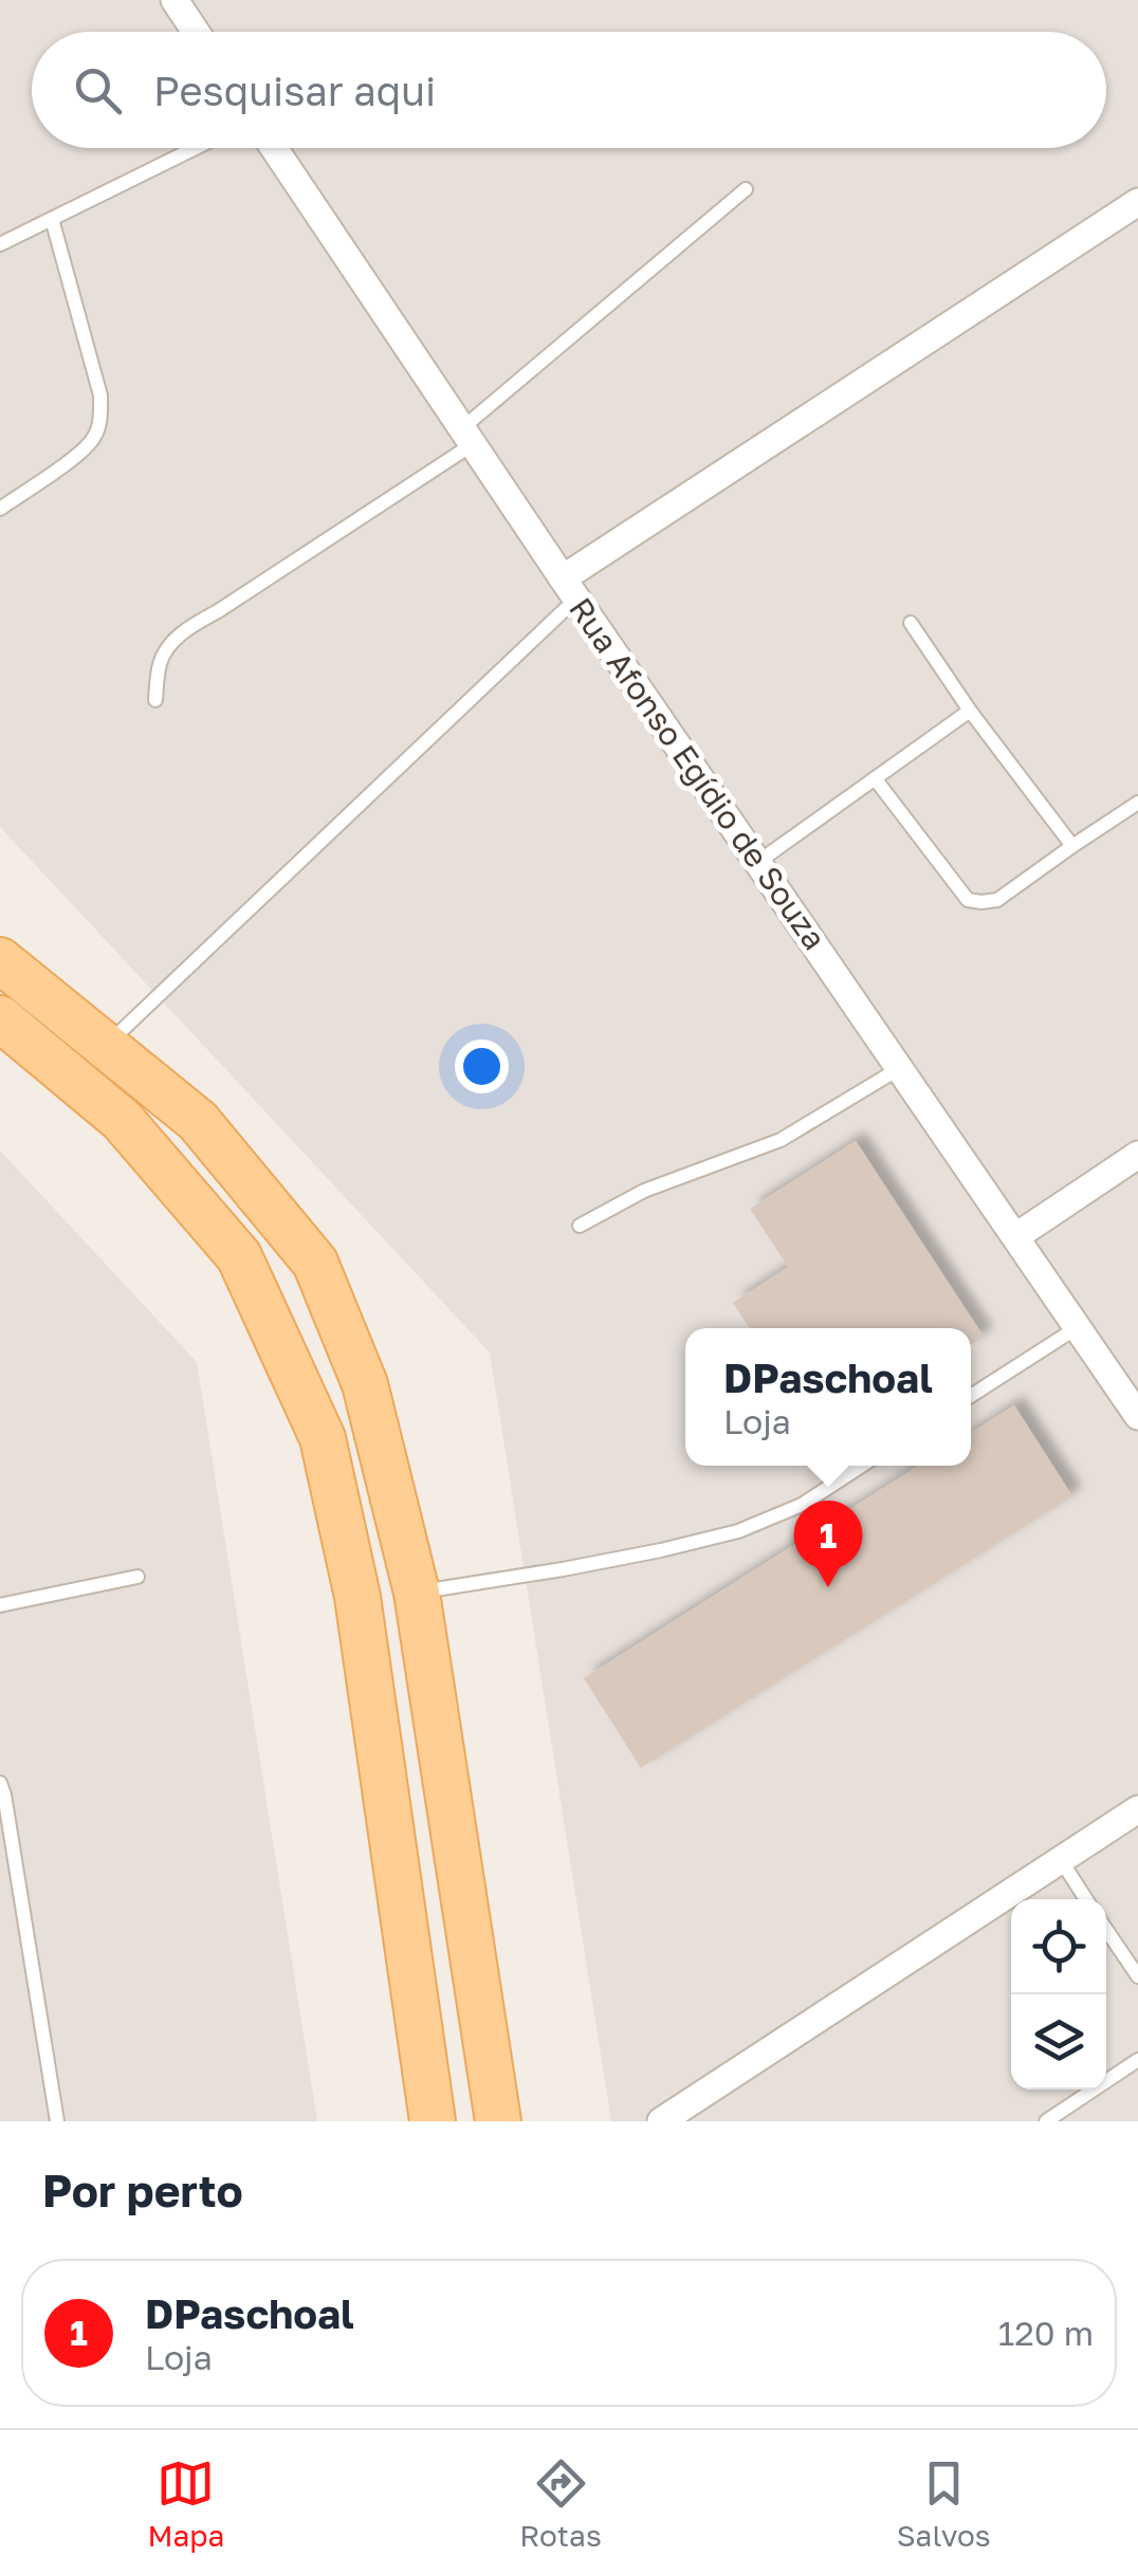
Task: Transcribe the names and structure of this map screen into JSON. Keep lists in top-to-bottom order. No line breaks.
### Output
{"streets":{"street":["Rua Afonso Egídio de Souza"]},"page":{"search":"Pesquisar aqui","popup":["DPaschoal","Loja"],"pins":"1","heading":"Por perto","list":[{"mark":"1","name":"DPaschoal","note":"Loja","value":"120 m"}],"nav":["Mapa","Rotas","Salvos"]}}
